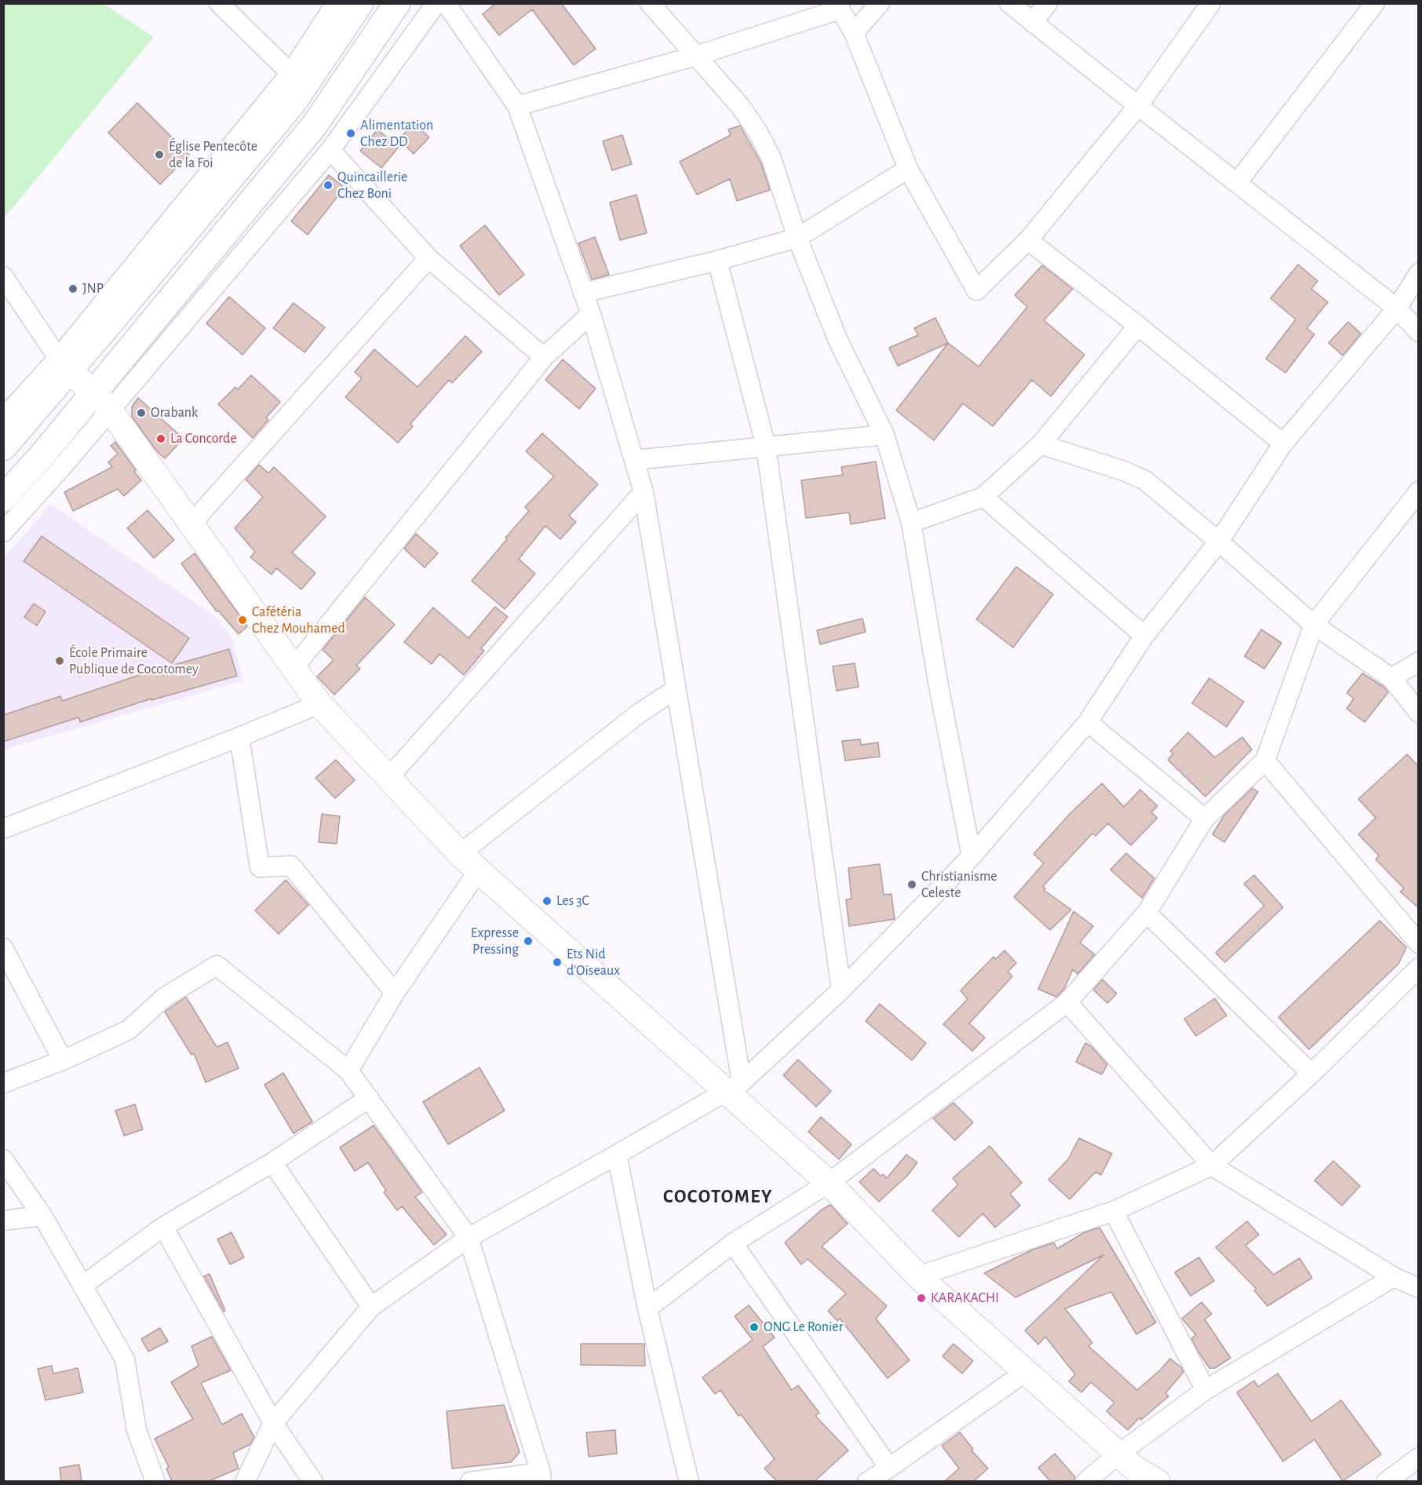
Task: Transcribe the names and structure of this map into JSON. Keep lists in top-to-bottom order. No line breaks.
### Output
{"districts":["COCOTOMEY"],"places":["Alimentation Chez DD","Église Pentecôte de la Foi","Quincaillerie Chez Boni","JNP","Orabank","La Concorde","Cafétéria Chez Mouhamed","École Primaire Publique de Cocotomey","Christianisme Celeste","Les 3C","Expresse Pressing","Ets Nid d'Oiseaux","KARAKACHI","ONG Le Ronier"]}
